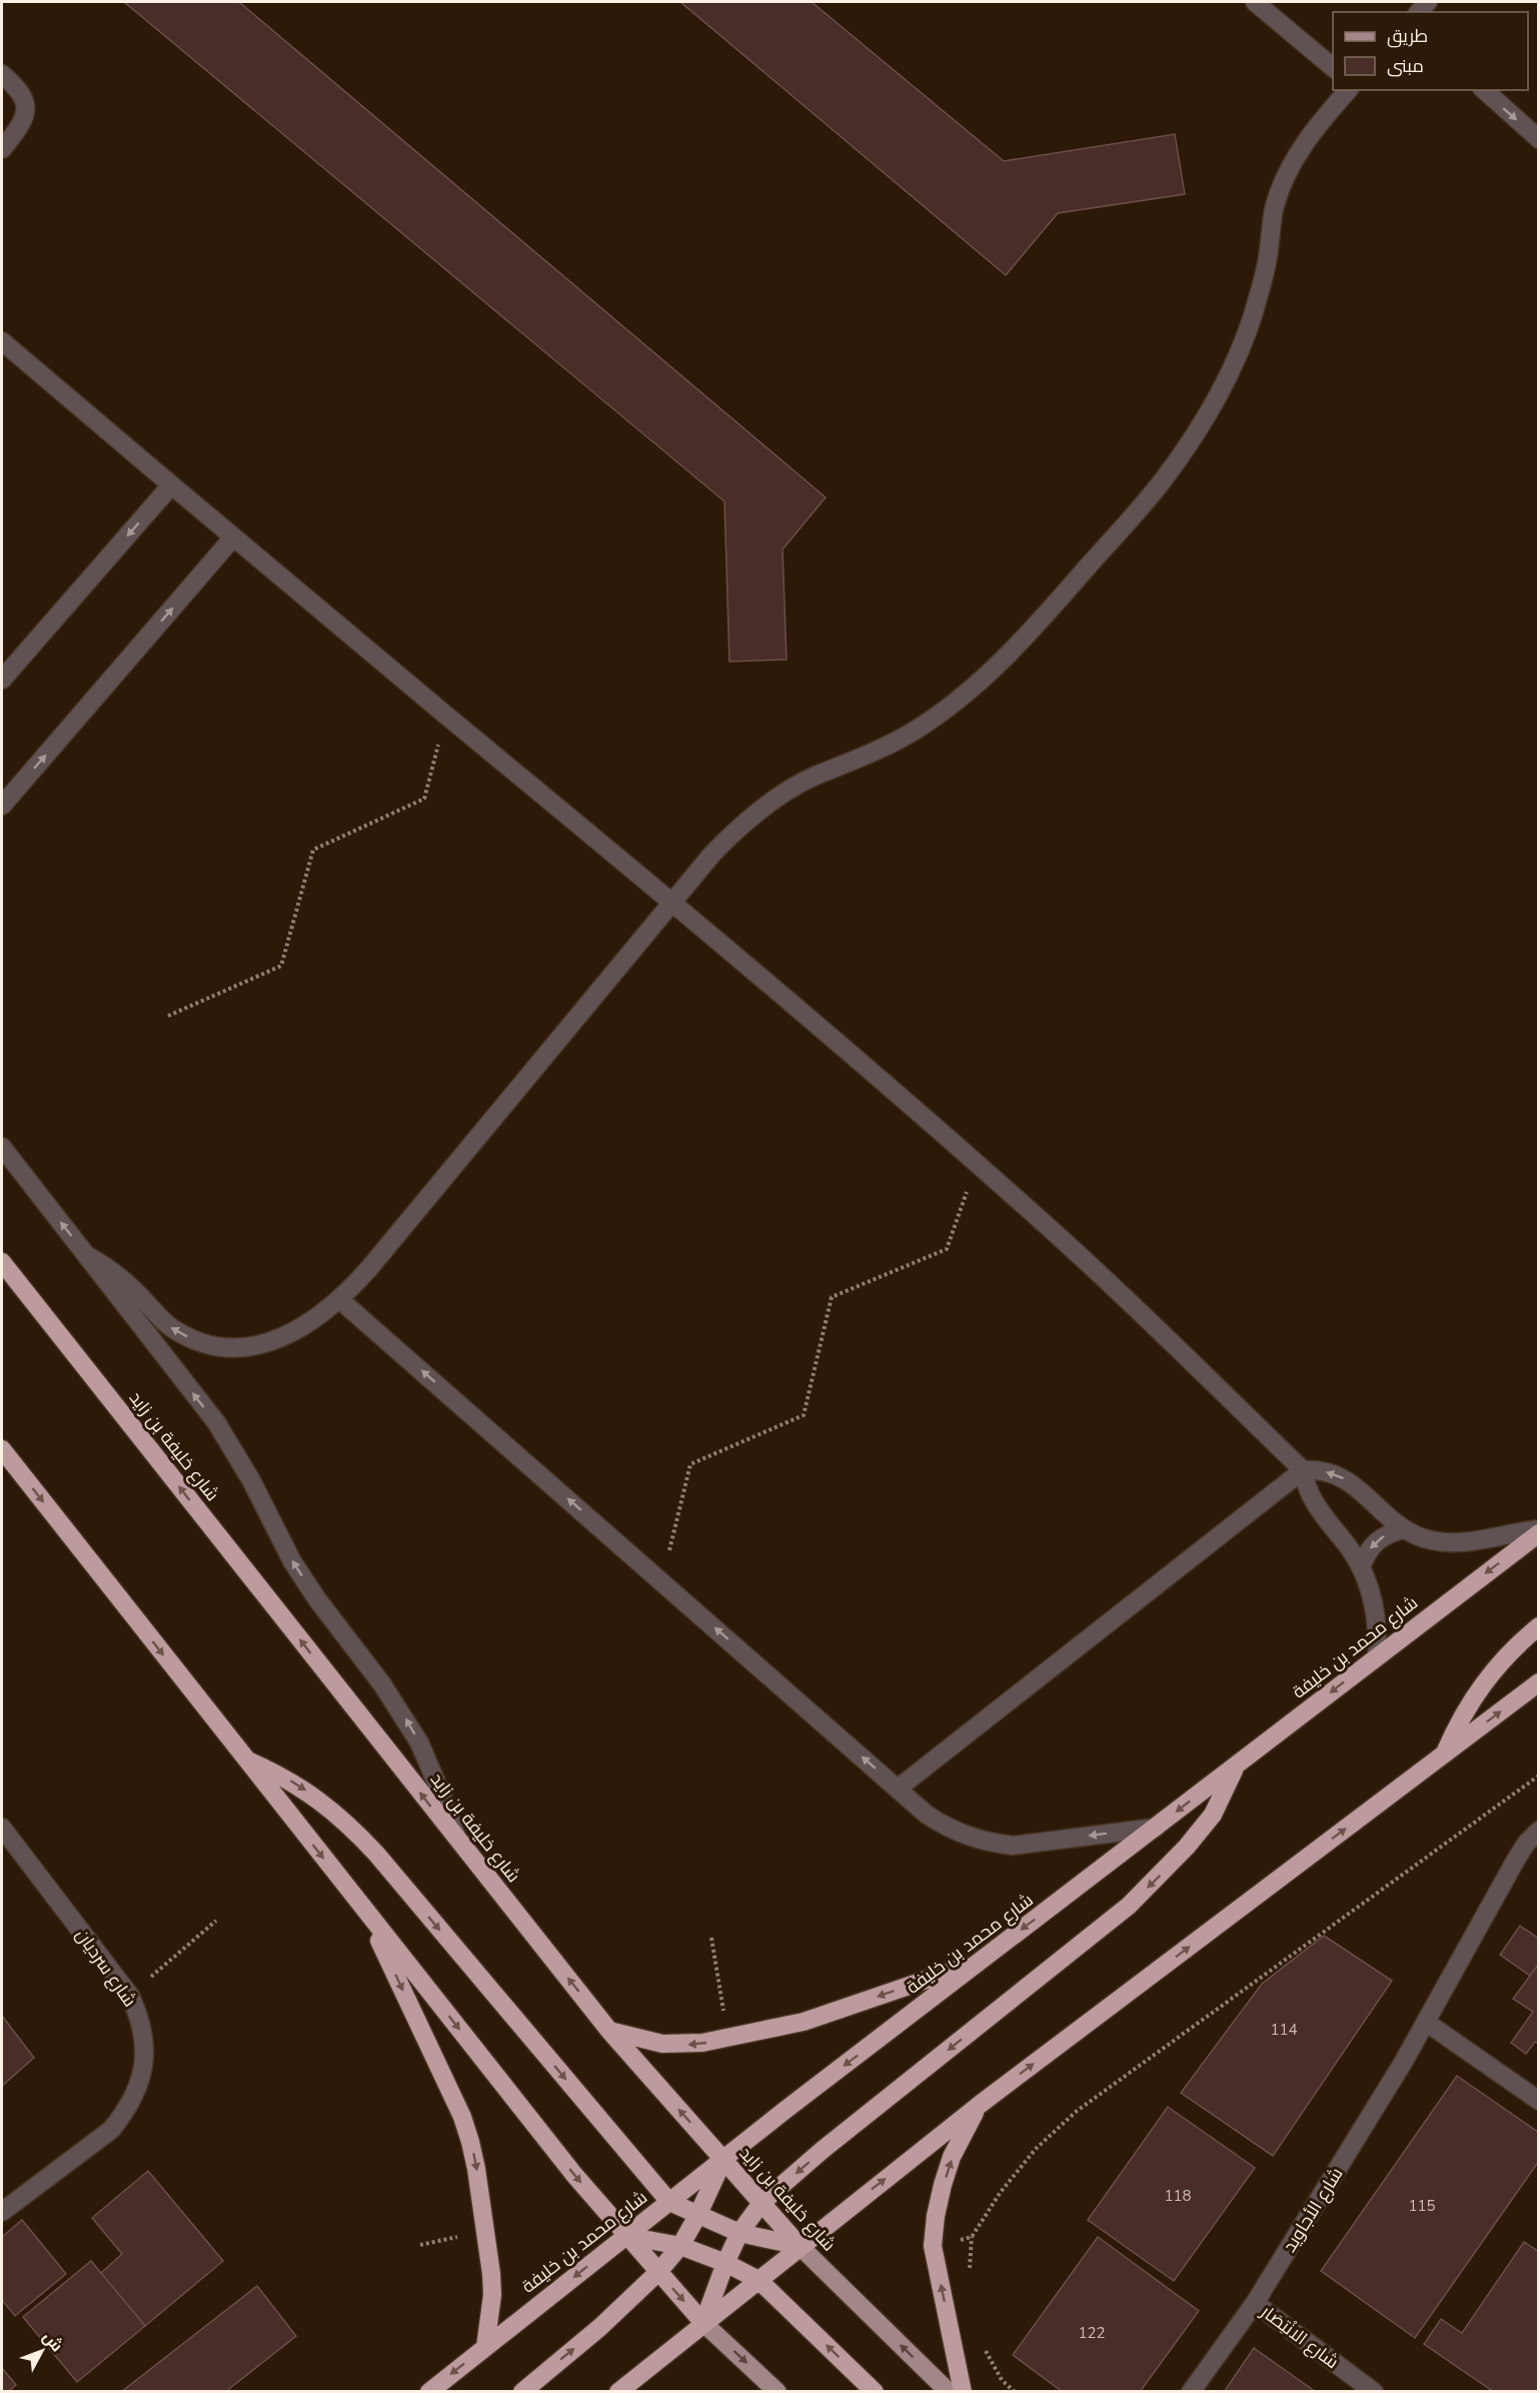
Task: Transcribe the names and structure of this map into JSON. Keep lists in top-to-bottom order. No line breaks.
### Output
{"streets":{"highway":["شارع خليفة بن زايد","شارع محمد بن خليفة"],"street":["شارع سرديان","شارع الأجاويد","شارع الانْتِصَار"]},"crossings":[["شارع خليفة بن زايد","شارع محمد بن خليفة"],["شارع الأجاويد","شارع الانْتِصَار"]],"house_numbers":["114","118","115","122"],"legend":["طريق","مبنى"],"north":"top right"}
